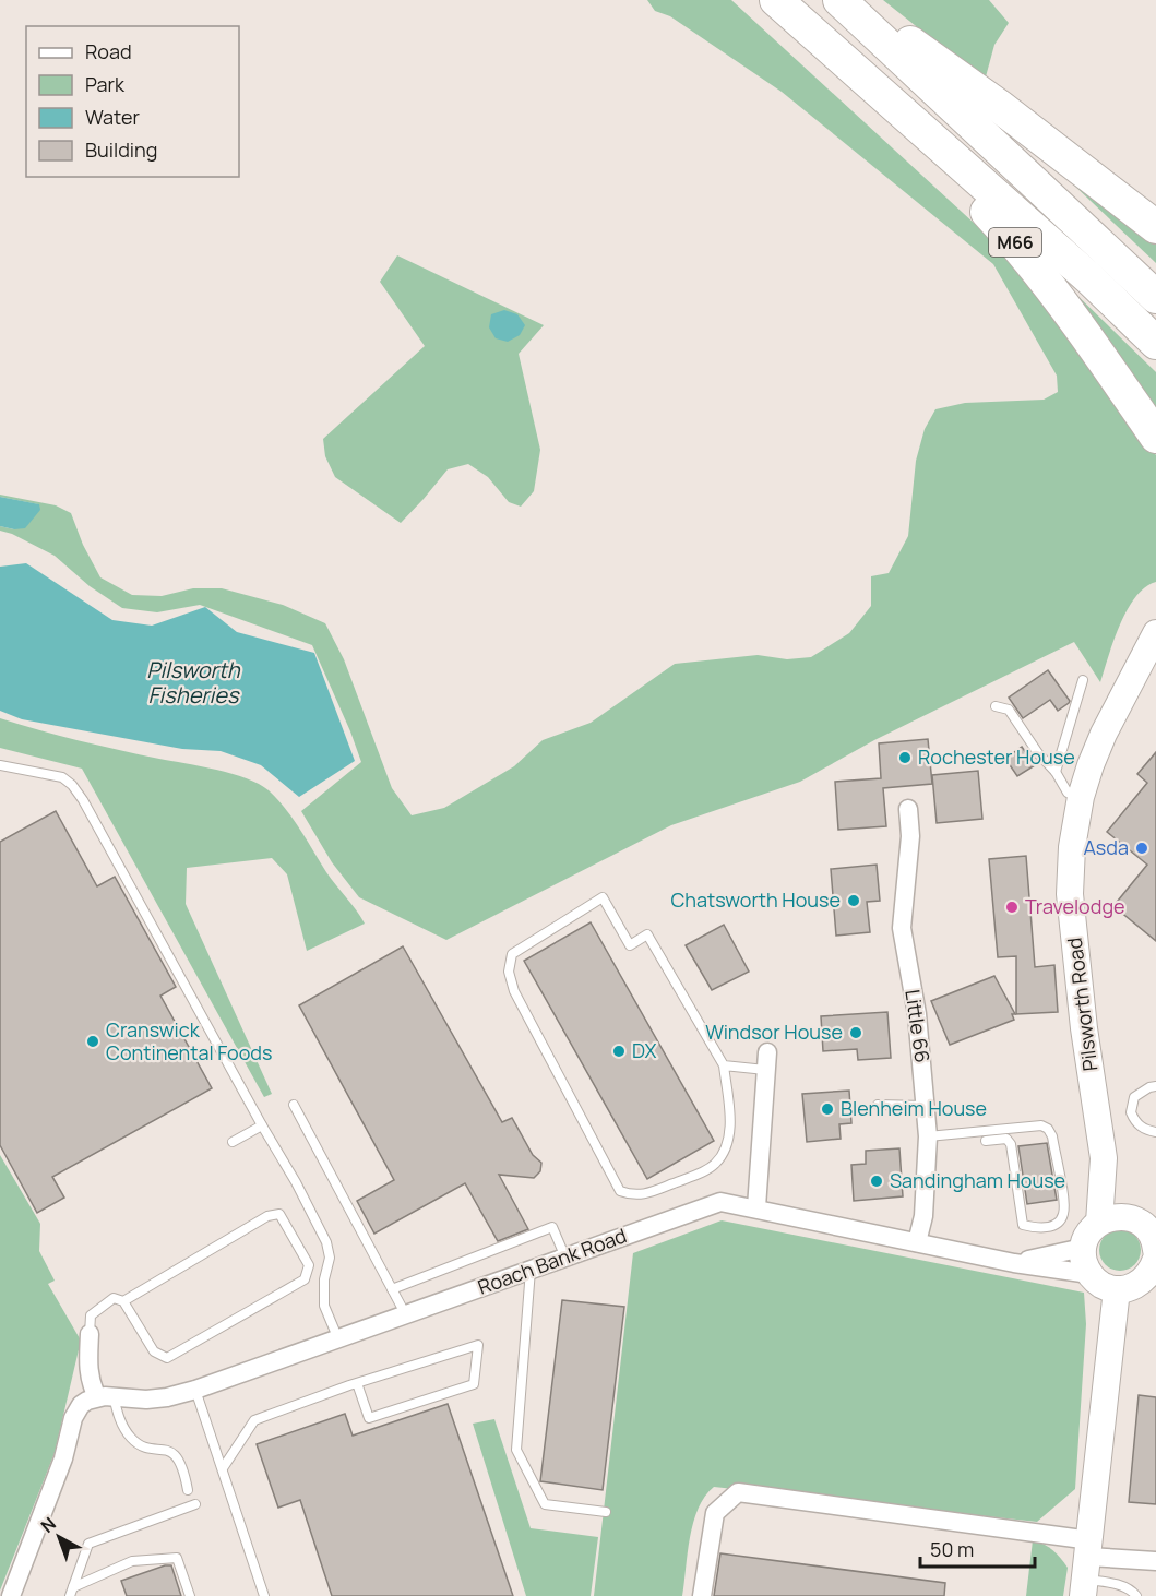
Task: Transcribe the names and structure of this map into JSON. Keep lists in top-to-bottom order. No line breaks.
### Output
{"streets":{"highway":["M66"],"street":["Pilsworth Road","Little 66","Roach Bank Road"]},"crossings":[["Little 66","Roach Bank Road"]],"water":["Pilsworth Fisheries"],"places":["Rochester House","Asda","Chatsworth House","Travelodge","Windsor House","Cranswick Continental Foods","DX","Blenheim House","Sandingham House"],"legend":["Road","Park","Water","Building"],"scale_bar":"50 m","north":"top left"}
